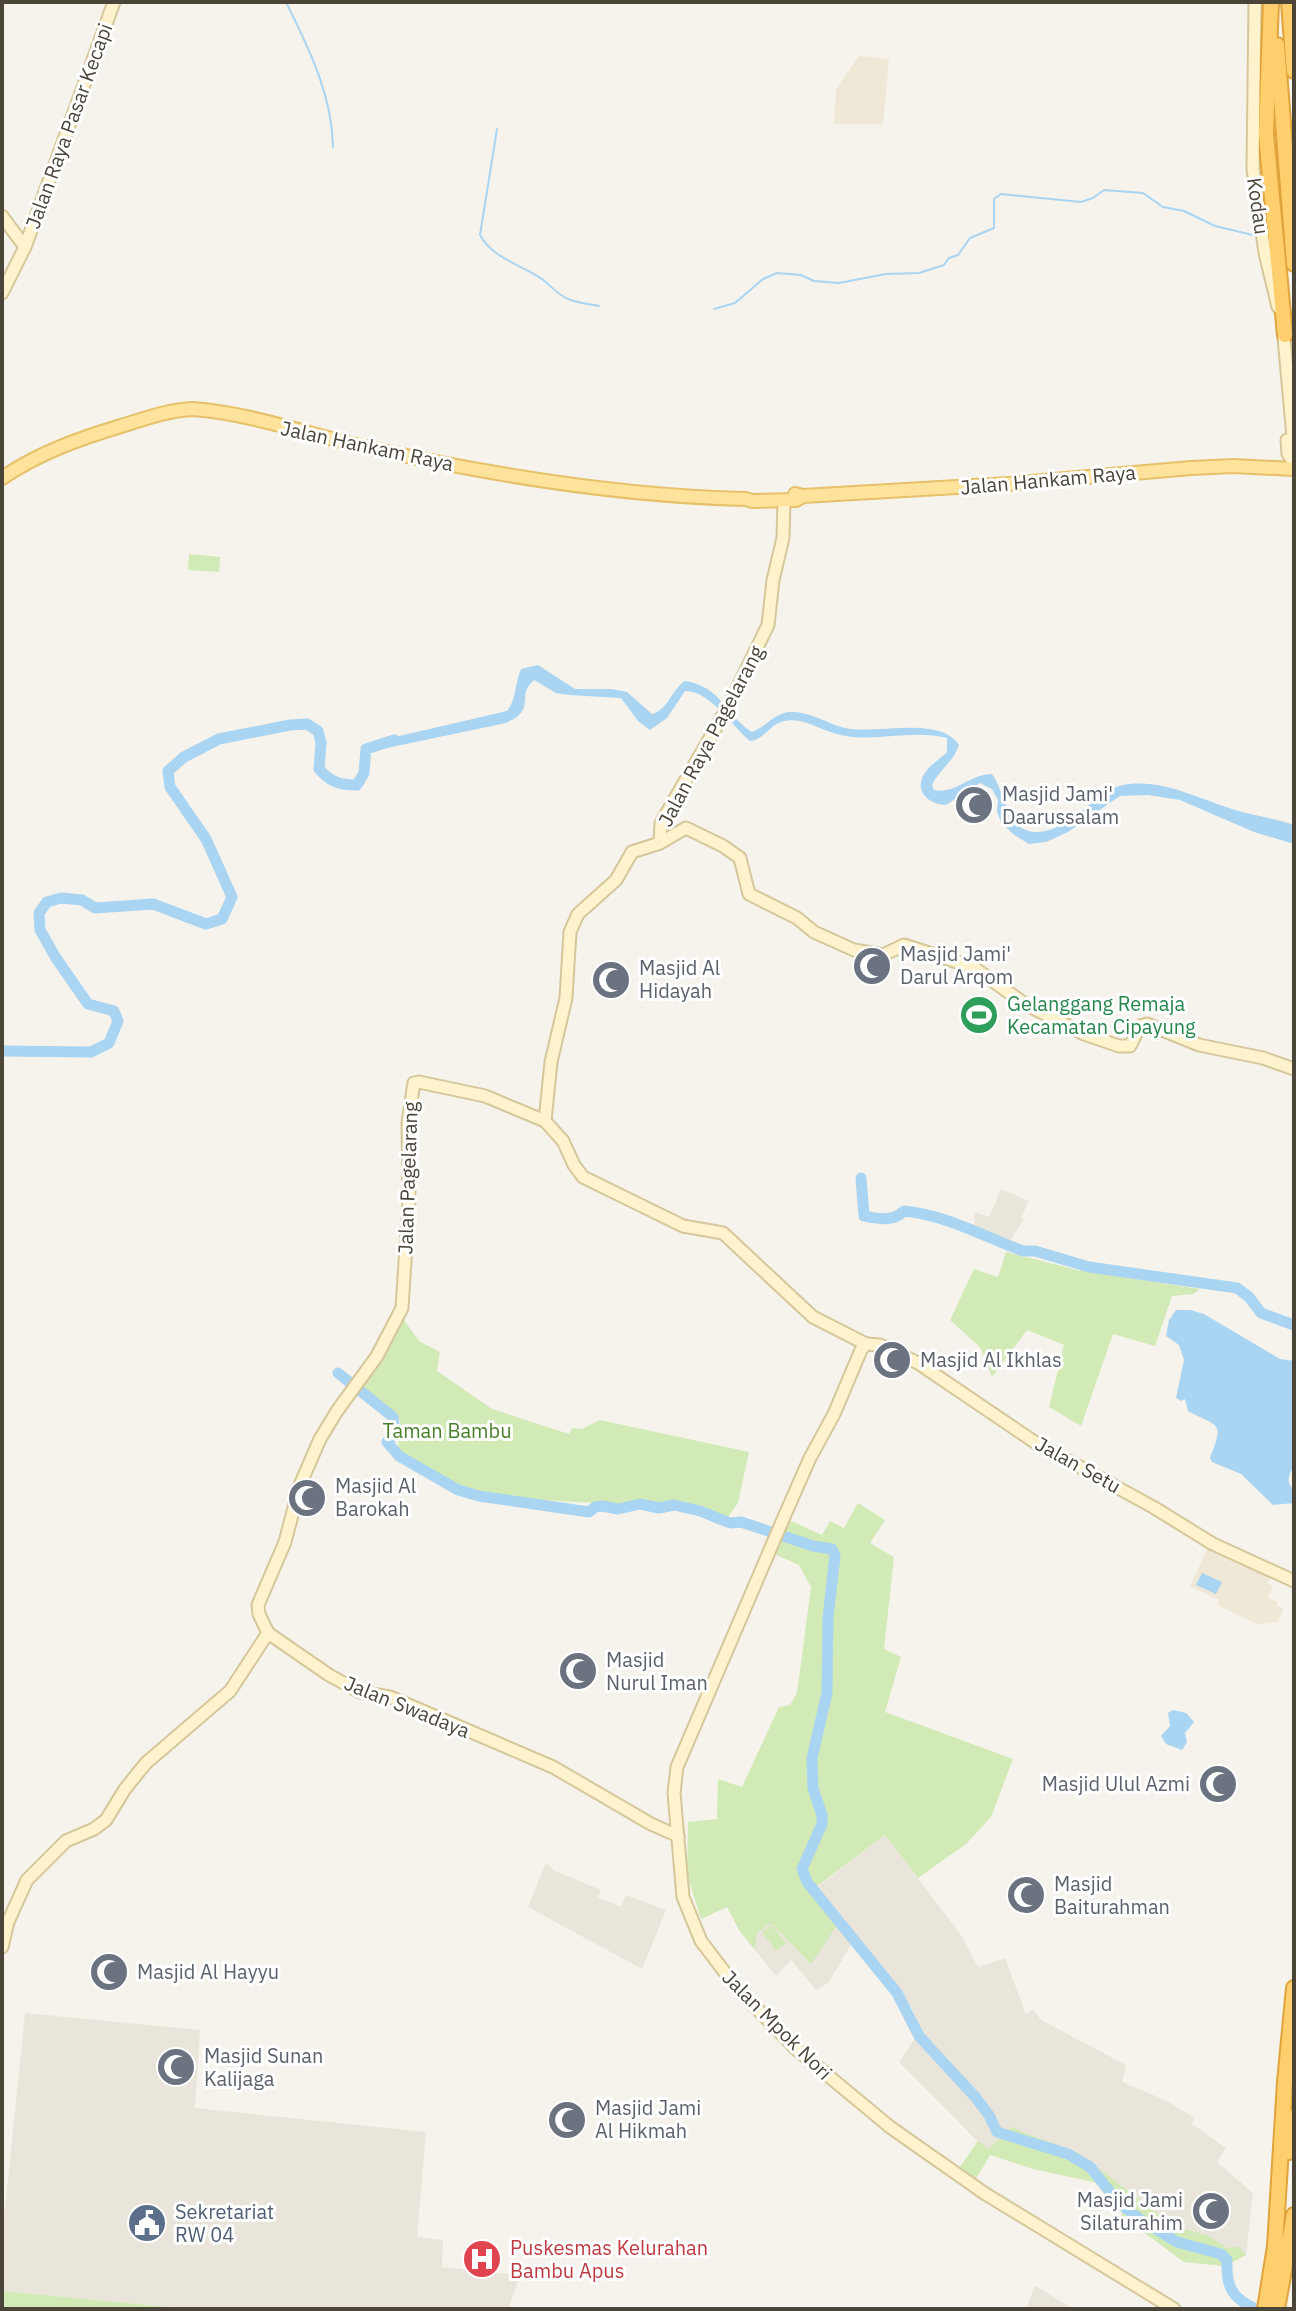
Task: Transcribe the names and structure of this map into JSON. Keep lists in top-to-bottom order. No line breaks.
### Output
{"streets":{"main road":["Jalan Raya Pasar Kecapi","Kodau","Jalan Hankam Raya","Jalan Raya Pagelarang","Jalan Pagelarang","Jalan Setu","Jalan Swadaya","Jalan Mpok Nori"]},"crossings":[["Kodau","Jalan Hankam Raya"],["Jalan Hankam Raya","Jalan Raya Pagelarang"],["Jalan Raya Pagelarang","Jalan Pagelarang"],["Jalan Pagelarang","Jalan Swadaya"],["Jalan Setu","Jalan Mpok Nori"],["Jalan Swadaya","Jalan Mpok Nori"]],"parks":["Taman Bambu"],"places":{"mosque":["Masjid Jami' Daarussalam","Masjid Jami' Darul Arqom","Masjid Al Hidayah","Masjid Al Ikhlas","Masjid Al Barokah","Masjid Nurul Iman","Masjid Ulul Azmi","Masjid Baiturahman","Masjid Al Hayyu","Masjid Sunan Kalijaga","Masjid Jami Al Hikmah","Masjid Jami Silaturahim"],"sports":["Gelanggang Remaja Kecamatan Cipayung"],"public building":["Sekretariat RW 04"],"hospital":["Puskesmas Kelurahan Bambu Apus"]}}
